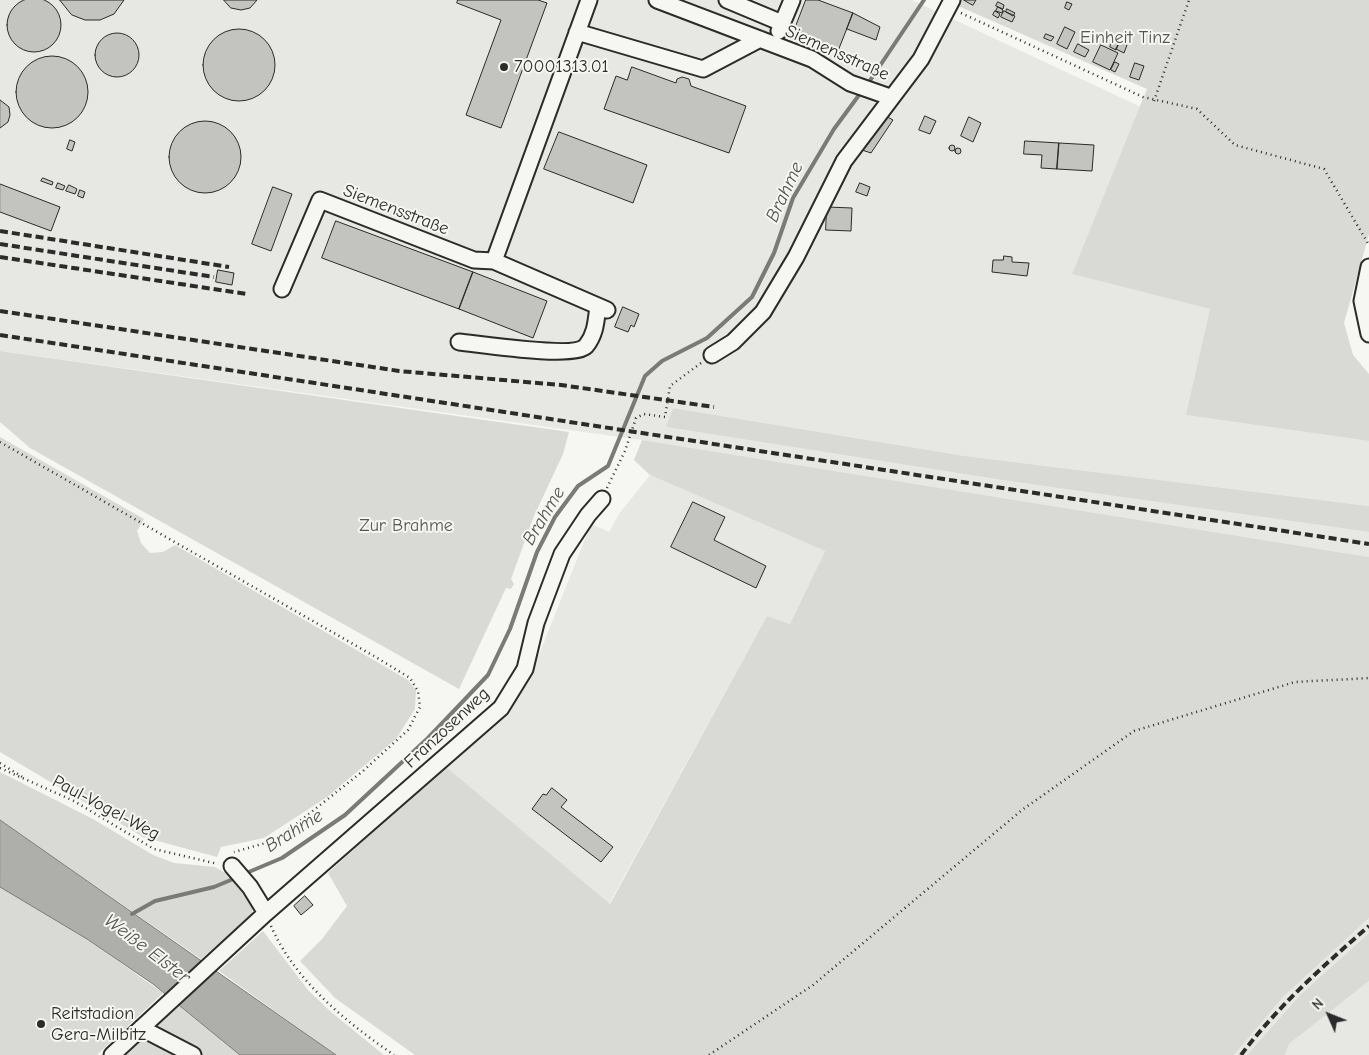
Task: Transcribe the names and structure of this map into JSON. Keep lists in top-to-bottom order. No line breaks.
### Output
{"streets":{"street":["Siemensstraße","Franzosenweg"],"path":["Paul-Vogel-Weg"]},"water":["Brahme","Weiße Elster"],"parks":["Einheit Tinz","Zur Brahme"],"places":["70001313.01","Reitstadion Gera-Milbitz"],"north":"top left"}
